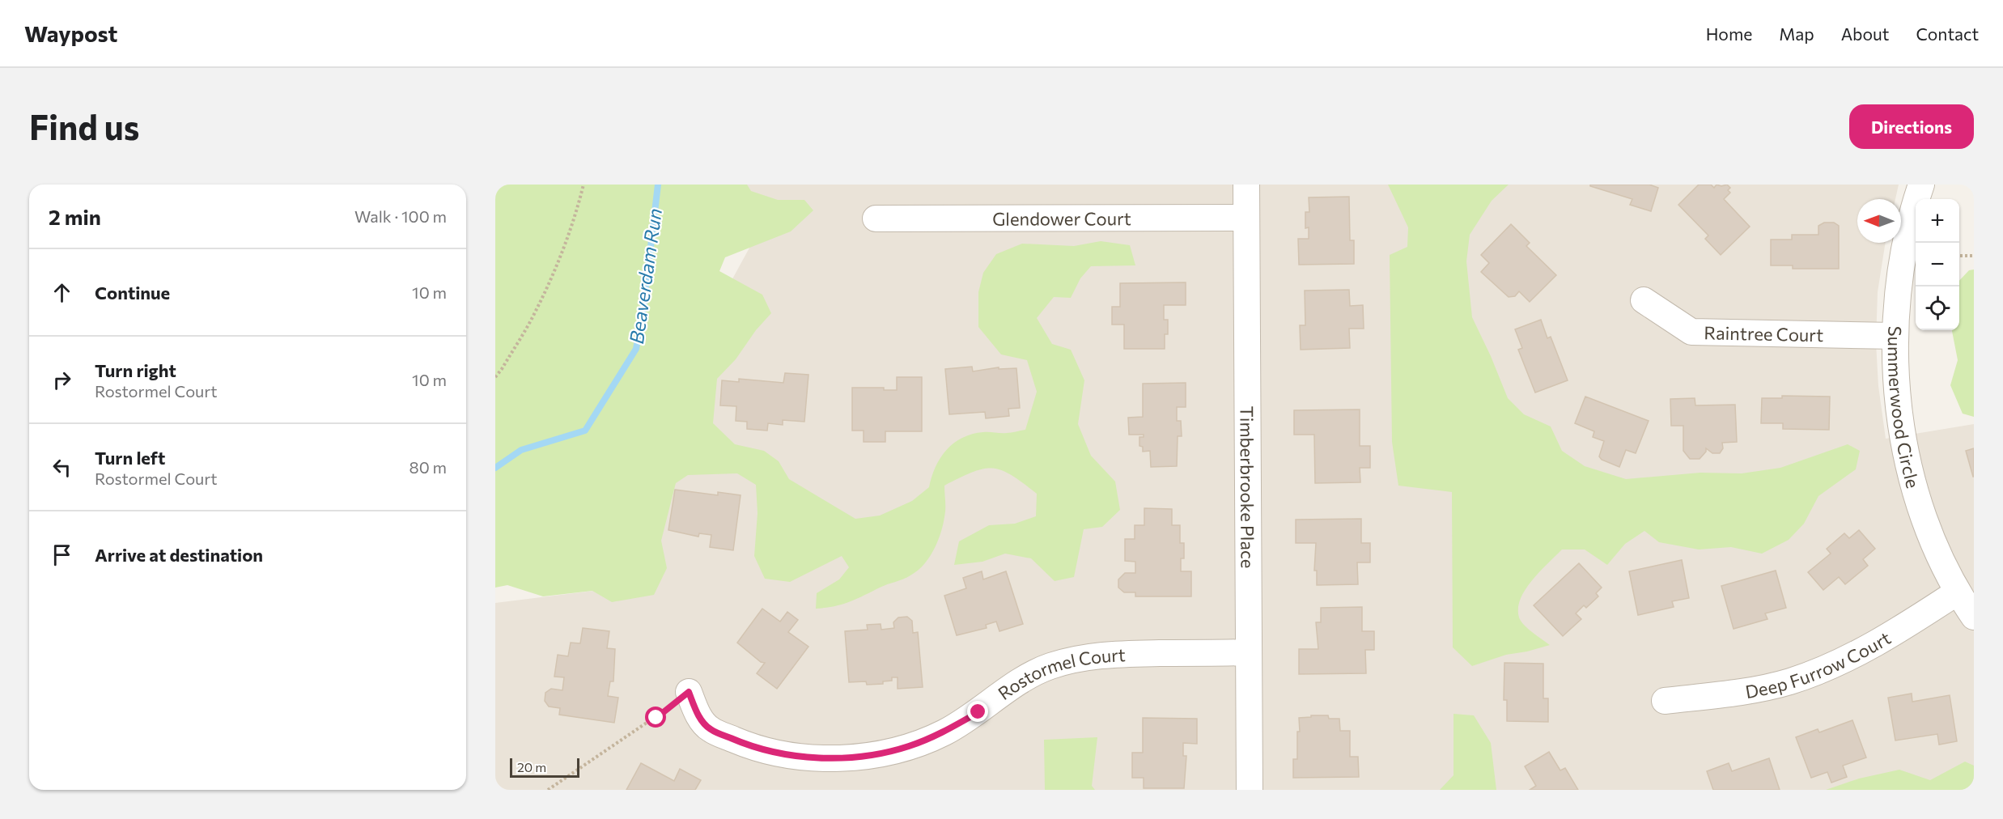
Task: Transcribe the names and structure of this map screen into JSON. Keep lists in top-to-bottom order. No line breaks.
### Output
{"streets":{"street":["Glendower Court","Raintree Court","Summerwood Circle","Timberbrooke Place","Deep Furrow Court","Rostormel Court"]},"crossings":[["Glendower Court","Timberbrooke Place"],["Raintree Court","Summerwood Circle"],["Summerwood Circle","Deep Furrow Court"],["Timberbrooke Place","Rostormel Court"]],"water":["Beaverdam Run"],"scale_bar":"20 m","north":"left","page":{"header":"Waypost","nav":["Home","Map","About","Contact"],"buttons":"Directions","title":"Find us","heading":["2 min","Walk · 100 m"],"map_buttons":["+","−"],"list":[["Continue","10 m"],["Turn right","Rostormel Court","10 m"],["Turn left","Rostormel Court","80 m"],"Arrive at destination"],"scale":"20 m"}}
